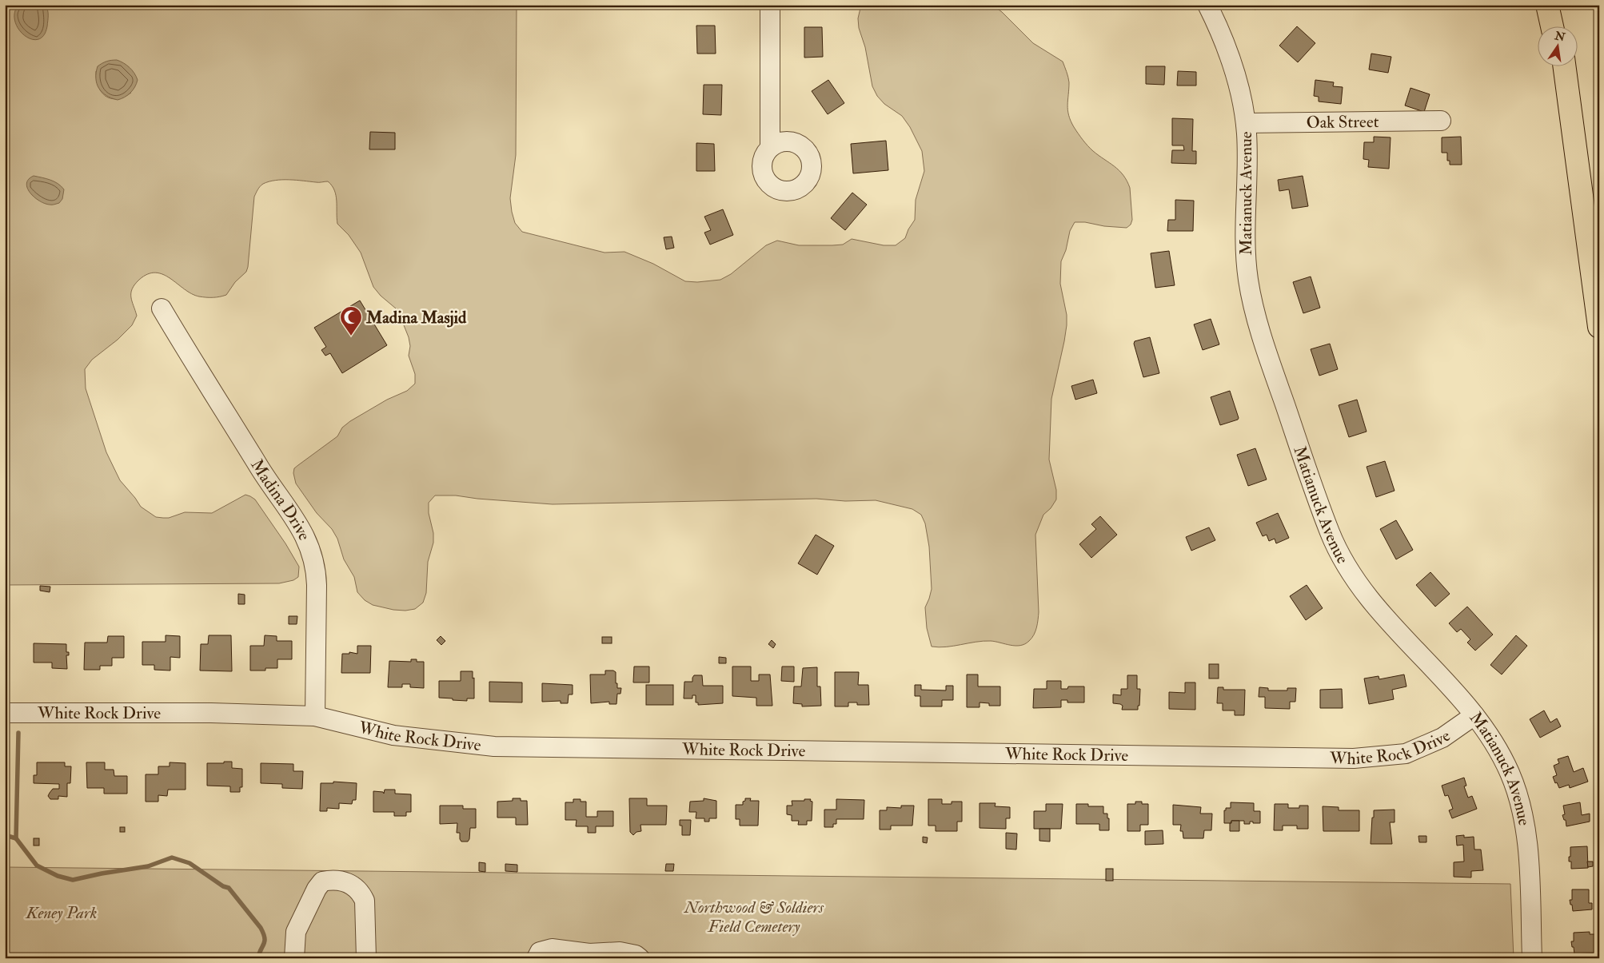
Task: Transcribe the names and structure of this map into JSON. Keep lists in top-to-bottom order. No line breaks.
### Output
{"streets":{"street":["Oak Street","Matianuck Avenue","Madina Drive","White Rock Drive"]},"crossings":[["Oak Street","Matianuck Avenue"],["Matianuck Avenue","White Rock Drive"],["Madina Drive","White Rock Drive"]],"parks":["Northwood & Soldiers Field Cemetery","Keney Park"],"places":{"mosque":["Madina Masjid"]},"north":"top"}
